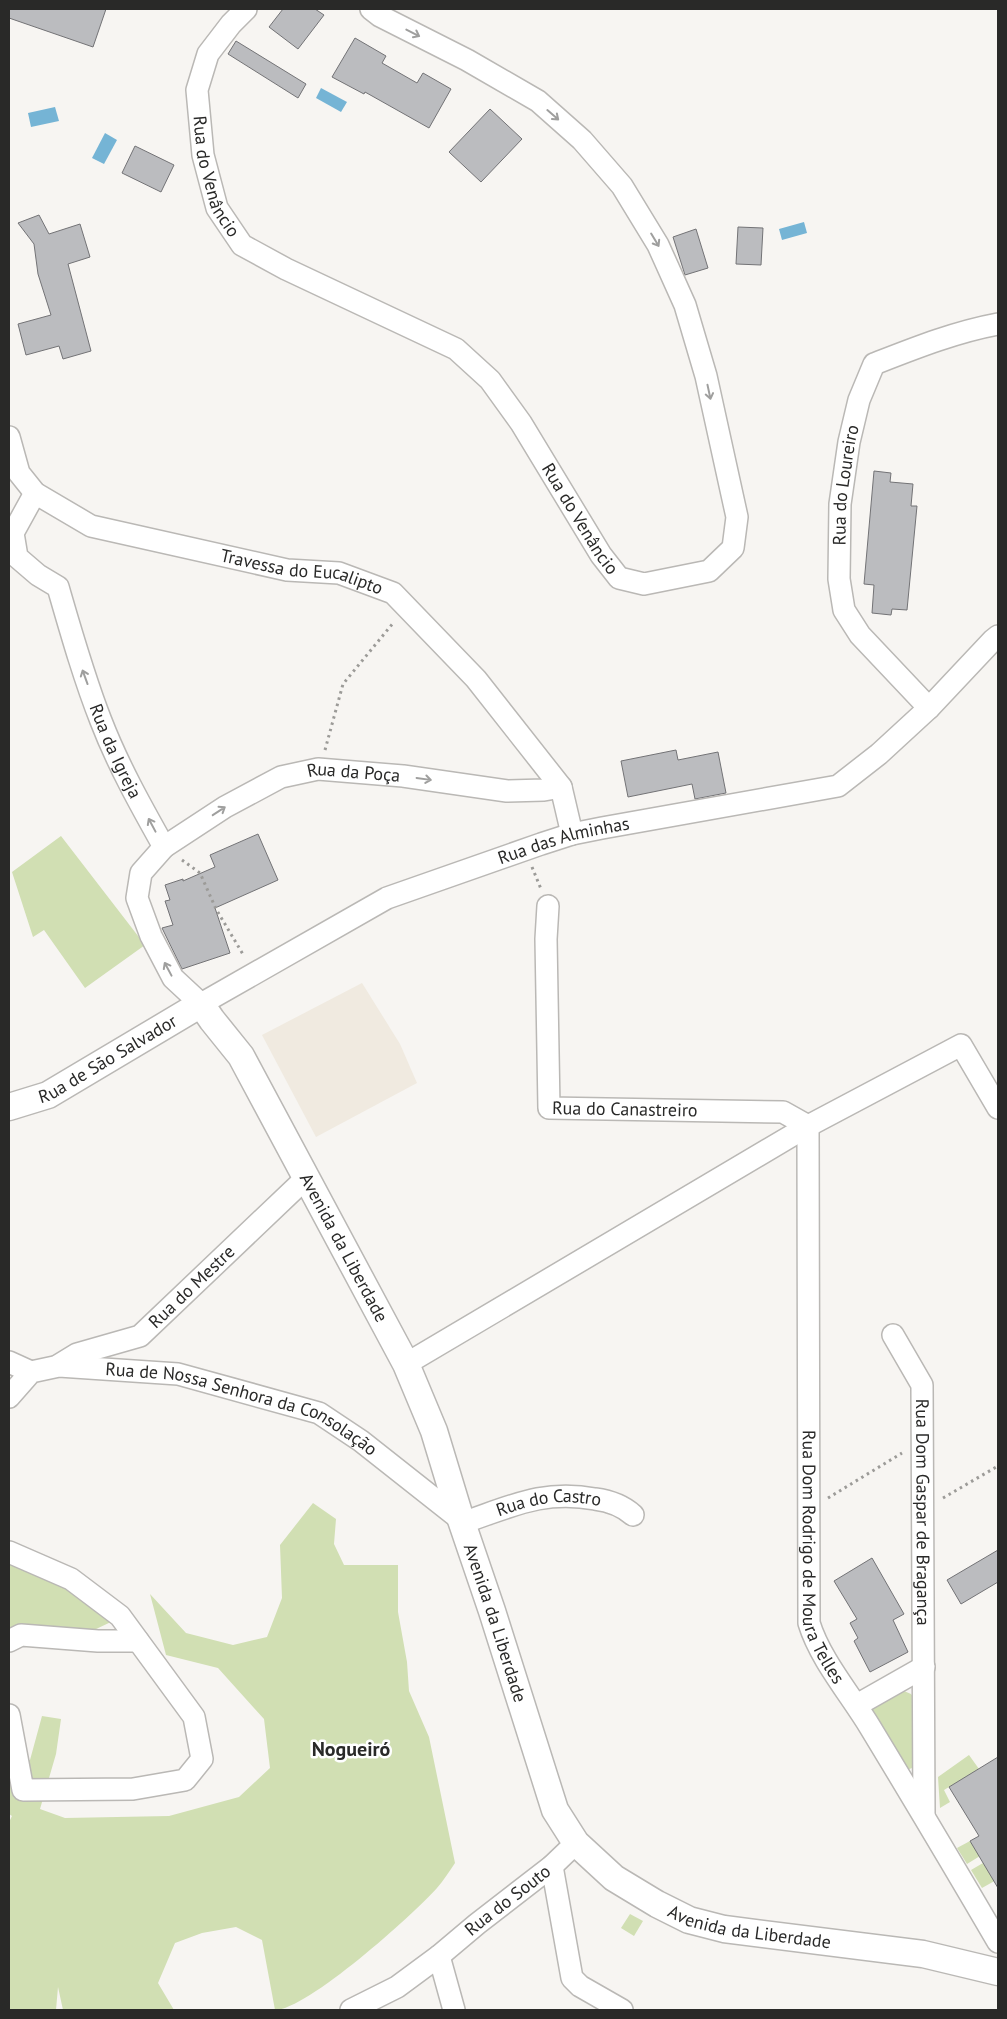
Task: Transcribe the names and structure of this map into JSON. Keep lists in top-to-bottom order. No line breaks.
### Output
{"streets":{"street":["Rua do Venâncio","Rua do Loureiro","Travessa do Eucalipto","Rua da Igreja","Rua da Poça","Rua das Alminhas","Rua de São Salvador","Rua do Canastreiro","Avenida da Liberdade","Rua do Mestre","Rua de Nossa Senhora da Consolação","Rua do Castro","Rua Dom Gaspar de Bragança","Rua Dom Rodrigo de Moura Telles","Rua do Souto"]},"crossings":[["Rua do Loureiro","Rua das Alminhas"],["Travessa do Eucalipto","Rua da Igreja"],["Travessa do Eucalipto","Rua da Poça"],["Travessa do Eucalipto","Rua das Alminhas"],["Rua da Igreja","Rua da Poça"],["Rua das Alminhas","Rua de São Salvador"],["Rua das Alminhas","Avenida da Liberdade"],["Rua de São Salvador","Avenida da Liberdade"],["Rua do Canastreiro","Rua Dom Rodrigo de Moura Telles"],["Avenida da Liberdade","Rua do Mestre"],["Avenida da Liberdade","Rua de Nossa Senhora da Consolação"],["Avenida da Liberdade","Rua do Castro"],["Avenida da Liberdade","Rua do Souto"],["Rua do Mestre","Rua de Nossa Senhora da Consolação"],["Rua de Nossa Senhora da Consolação","Rua do Castro"],["Rua Dom Gaspar de Bragança","Rua Dom Rodrigo de Moura Telles"]],"one_way":["Rua da Igreja","Rua da Poça"],"districts":["Nogueiró"]}
